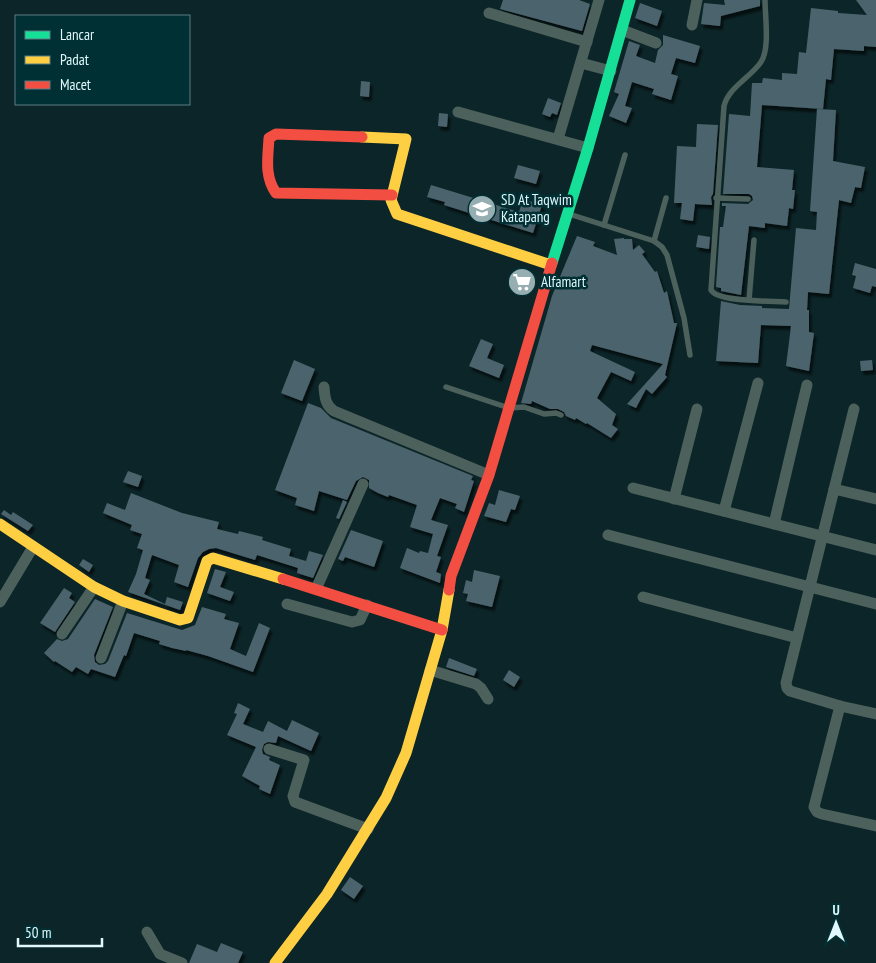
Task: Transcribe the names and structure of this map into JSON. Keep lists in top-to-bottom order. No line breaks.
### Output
{"places":{"school or university":["SD At Taqwim Katapang"],"supermarket":["Alfamart"]},"legend":["Lancar","Padat","Macet"],"scale_bar":"50 m","north":"top"}
